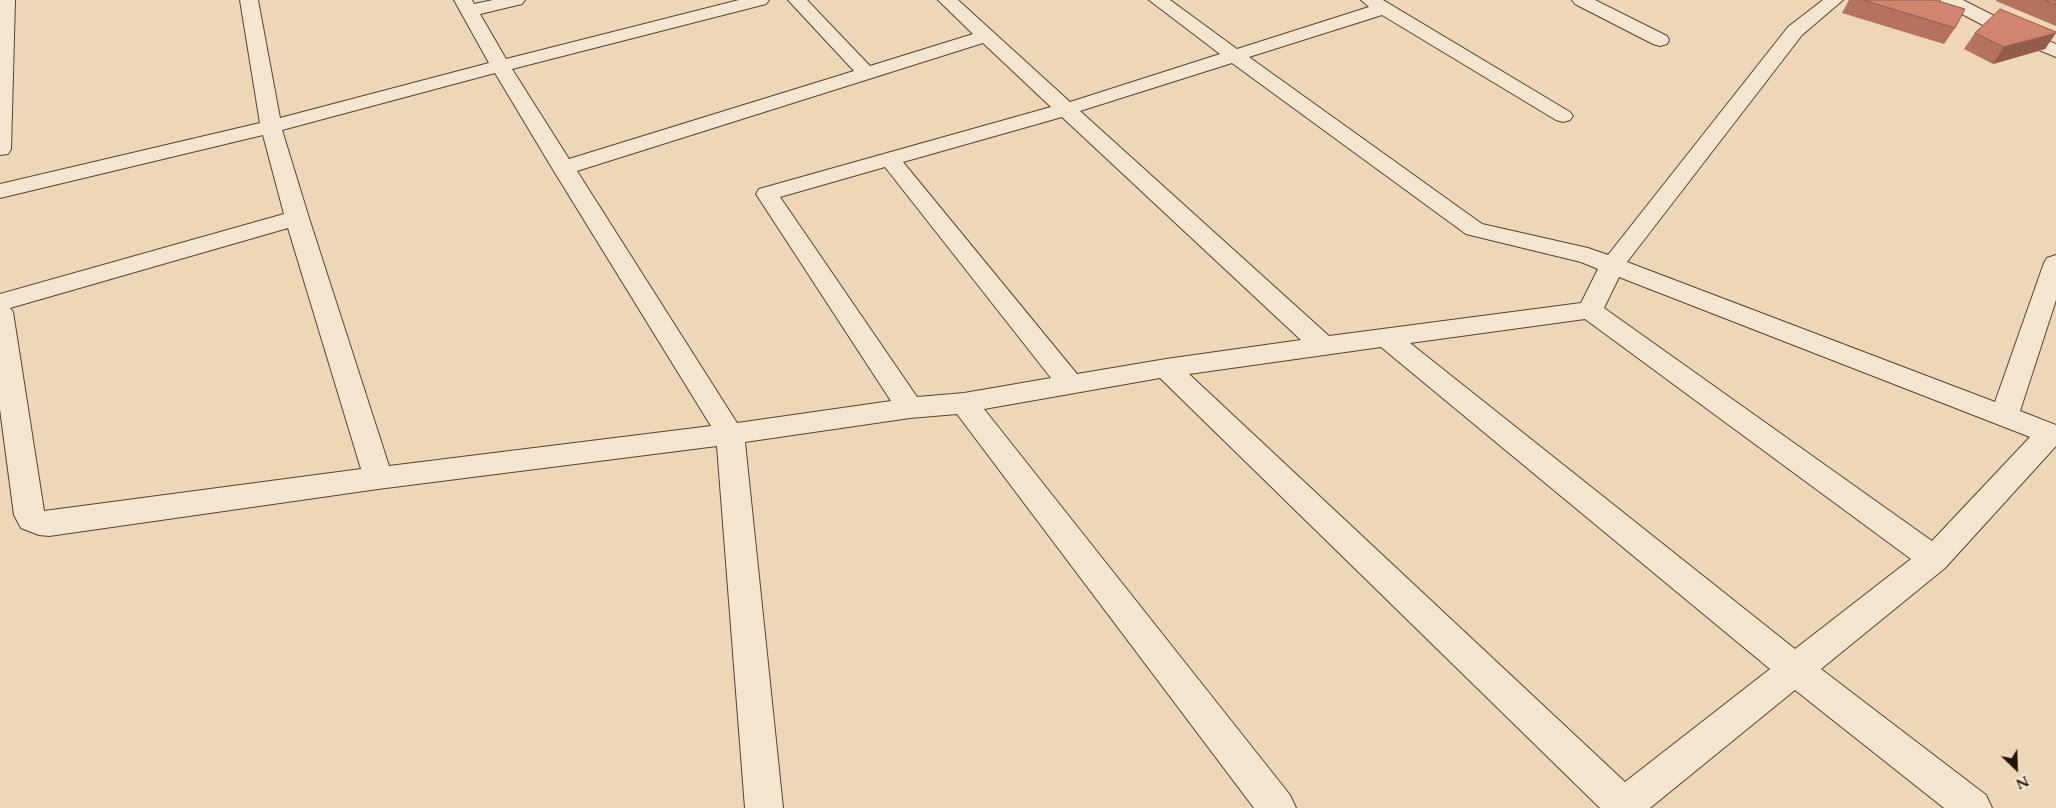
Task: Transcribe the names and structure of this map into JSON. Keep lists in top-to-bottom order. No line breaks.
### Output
{"north":"bottom right"}
